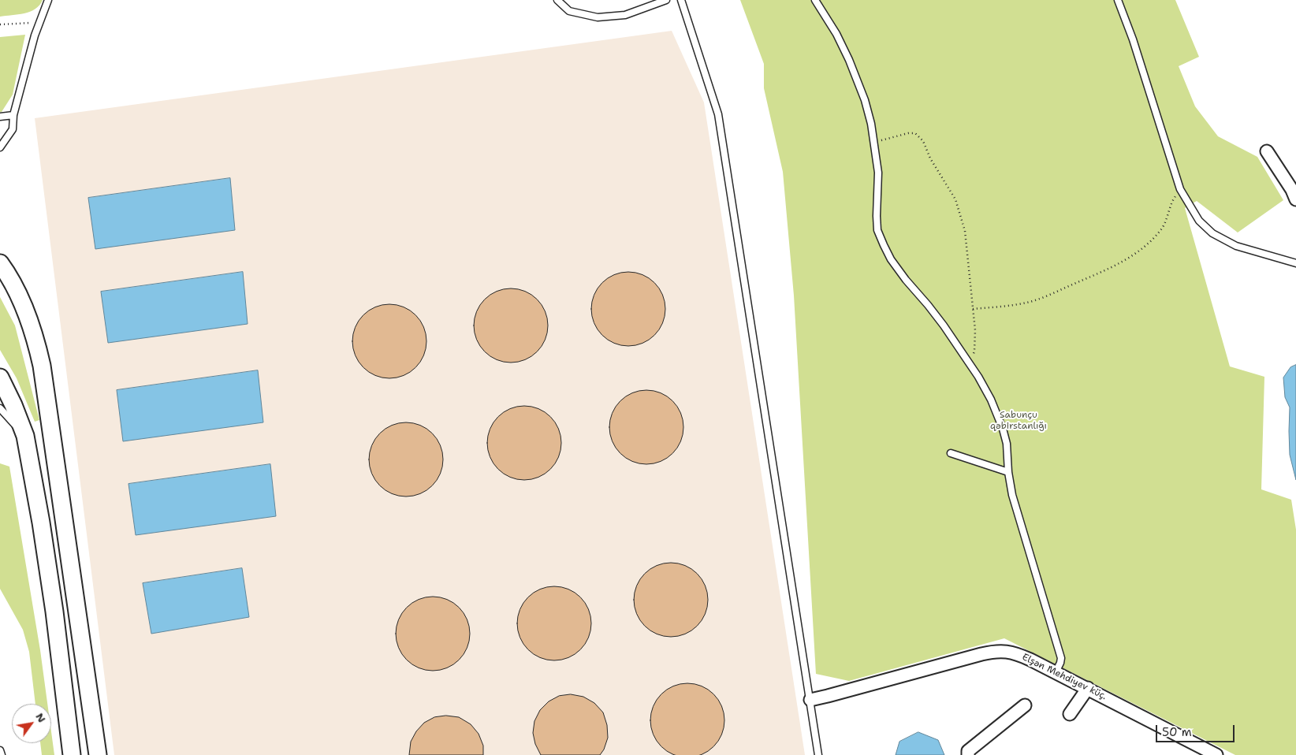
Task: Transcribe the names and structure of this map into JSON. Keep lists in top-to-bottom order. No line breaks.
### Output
{"streets":{"street":["Elşən Mehdiyev küç."]},"parks":["Sabunçu qəbirstanlığı"],"scale_bar":"50 m","north":"top right"}
